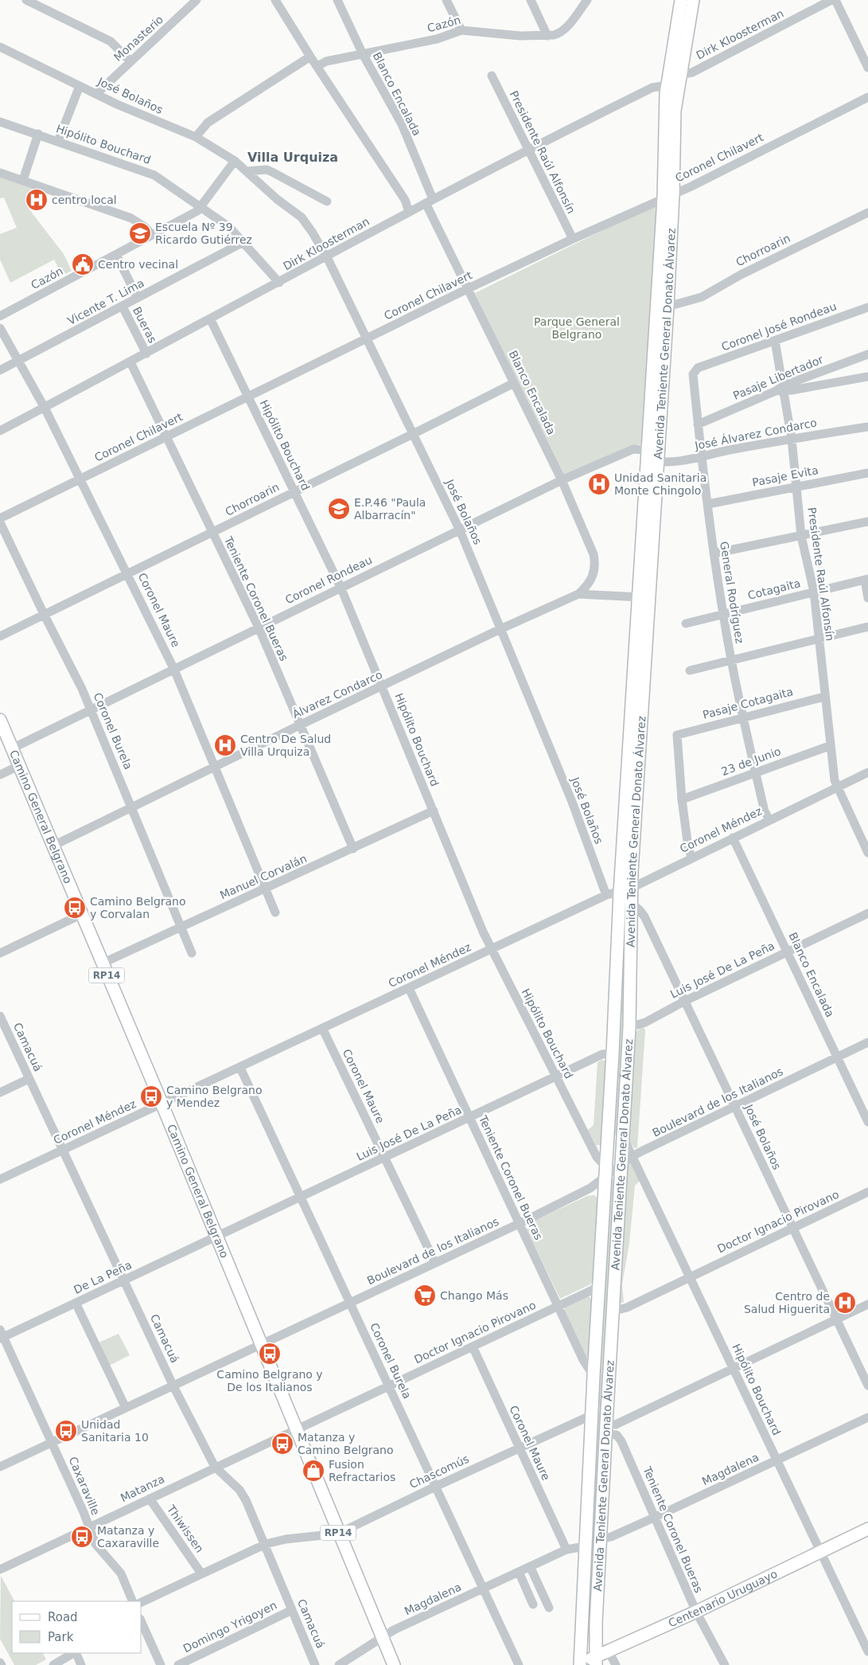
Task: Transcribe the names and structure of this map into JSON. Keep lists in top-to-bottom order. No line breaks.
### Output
{"streets":{"main road":["Avenida Teniente General Donato Álvarez","Camino General Belgrano","RP14","Centenario Uruguayo"],"street":["Cazón","Dirk Kloosterman","Monasterio","Blanco Encalada","José Bolaños","Hipólito Bouchard","Presidente Raúl Alfonsín","Coronel Chilavert","Chorroarin","Vicente T. Lima","Bueras","Coronel José Rondeau","Pasaje Libertador","José Álvarez Condarco","Pasaje Evita","Coronel Rondeau","Cotagaita","General Rodríguez","Teniente Coronel Bueras","Coronel Maure","Álvarez Condarco","Pasaje Cotagaita","Coronel Burela","23 de Junio","Coronel Méndez","Manuel Corvalán","Luis José De La Peña","Camacuá","Boulevard de los Italianos","Doctor Ignacio Pirovano","De La Peña","Magdalena","Chascomús","Caxaraville","Matanza","Thiwissen","Domingo Yrigoyen"]},"crossings":[["Cazón","Blanco Encalada"],["Cazón","José Bolaños"],["Cazón","Hipólito Bouchard"],["Cazón","Bueras"],["Dirk Kloosterman","Blanco Encalada"],["Dirk Kloosterman","José Bolaños"],["Dirk Kloosterman","Hipólito Bouchard"],["Dirk Kloosterman","Presidente Raúl Alfonsín"],["Dirk Kloosterman","Bueras"],["Dirk Kloosterman","Avenida Teniente General Donato Álvarez"],["Dirk Kloosterman","Teniente Coronel Bueras"],["Dirk Kloosterman","Coronel Maure"],["Monasterio","José Bolaños"],["Blanco Encalada","Coronel Chilavert"],["Blanco Encalada","Chorroarin"],["Blanco Encalada","Coronel Rondeau"],["Blanco Encalada","Álvarez Condarco"],["Blanco Encalada","Coronel Méndez"],["Blanco Encalada","Luis José De La Peña"],["Blanco Encalada","Boulevard de los Italianos"],["José Bolaños","Coronel Chilavert"],["José Bolaños","Chorroarin"],["José Bolaños","Avenida Teniente General Donato Álvarez"],["José Bolaños","Coronel Rondeau"],["José Bolaños","Álvarez Condarco"],["José Bolaños","Coronel Méndez"],["José Bolaños","Luis José De La Peña"],["José Bolaños","Boulevard de los Italianos"],["José Bolaños","Doctor Ignacio Pirovano"],["Hipólito Bouchard","Coronel Chilavert"],["Hipólito Bouchard","Chorroarin"],["Hipólito Bouchard","Vicente T. Lima"],["Hipólito Bouchard","Avenida Teniente General Donato Álvarez"],["Hipólito Bouchard","Coronel Rondeau"],["Hipólito Bouchard","Álvarez Condarco"],["Hipólito Bouchard","Coronel Méndez"],["Hipólito Bouchard","Manuel Corvalán"],["Hipólito Bouchard","Luis José De La Peña"],["Hipólito Bouchard","Boulevard de los Italianos"],["Hipólito Bouchard","Doctor Ignacio Pirovano"],["Hipólito Bouchard","Magdalena"],["Hipólito Bouchard","Centenario Uruguayo"],["Presidente Raúl Alfonsín","Coronel Chilavert"],["Presidente Raúl Alfonsín","Coronel José Rondeau"],["Presidente Raúl Alfonsín","Pasaje Libertador"],["Presidente Raúl Alfonsín","José Álvarez Condarco"],["Presidente Raúl Alfonsín","Pasaje Evita"],["Presidente Raúl Alfonsín","Cotagaita"],["Presidente Raúl Alfonsín","Pasaje Cotagaita"],["Presidente Raúl Alfonsín","23 de Junio"],["Presidente Raúl Alfonsín","Coronel Méndez"],["Coronel Chilavert","Avenida Teniente General Donato Álvarez"],["Coronel Chilavert","Teniente Coronel Bueras"],["Coronel Chilavert","Coronel Maure"],["Chorroarin","Avenida Teniente General Donato Álvarez"],["Chorroarin","Teniente Coronel Bueras"],["Chorroarin","Coronel Maure"],["Chorroarin","Coronel Burela"],["Vicente T. Lima","Bueras"],["Vicente T. Lima","Coronel Maure"],["Coronel José Rondeau","General Rodríguez"],["Avenida Teniente General Donato Álvarez","José Álvarez Condarco"],["Avenida Teniente General Donato Álvarez","Coronel Rondeau"],["Avenida Teniente General Donato Álvarez","Teniente Coronel Bueras"],["Avenida Teniente General Donato Álvarez","Álvarez Condarco"],["Avenida Teniente General Donato Álvarez","Coronel Méndez"],["Avenida Teniente General Donato Álvarez","Luis José De La Peña"],["Avenida Teniente General Donato Álvarez","Boulevard de los Italianos"],["Avenida Teniente General Donato Álvarez","Doctor Ignacio Pirovano"],["Avenida Teniente General Donato Álvarez","Magdalena"],["Avenida Teniente General Donato Álvarez","Chascomús"],["Avenida Teniente General Donato Álvarez","Centenario Uruguayo"],["Pasaje Libertador","General Rodríguez"],["José Álvarez Condarco","Coronel Rondeau"],["José Álvarez Condarco","General Rodríguez"],["Pasaje Evita","General Rodríguez"],["Coronel Rondeau","Teniente Coronel Bueras"],["Coronel Rondeau","Coronel Maure"],["Coronel Rondeau","Coronel Burela"],["Coronel Rondeau","Camino General Belgrano"],["Cotagaita","General Rodríguez"],["General Rodríguez","Pasaje Cotagaita"],["General Rodríguez","23 de Junio"],["General Rodríguez","Coronel Méndez"],["Teniente Coronel Bueras","Álvarez Condarco"],["Teniente Coronel Bueras","Coronel Méndez"],["Teniente Coronel Bueras","Manuel Corvalán"],["Teniente Coronel Bueras","Luis José De La Peña"],["Teniente Coronel Bueras","Boulevard de los Italianos"],["Teniente Coronel Bueras","Doctor Ignacio Pirovano"],["Teniente Coronel Bueras","Magdalena"],["Teniente Coronel Bueras","Centenario Uruguayo"],["Coronel Maure","Álvarez Condarco"],["Coronel Maure","Coronel Méndez"],["Coronel Maure","Manuel Corvalán"],["Coronel Maure","Luis José De La Peña"],["Coronel Maure","Boulevard de los Italianos"],["Coronel Maure","Doctor Ignacio Pirovano"],["Coronel Maure","Magdalena"],["Coronel Maure","Chascomús"],["Álvarez Condarco","Coronel Burela"],["Álvarez Condarco","Camino General Belgrano"],["Pasaje Cotagaita","23 de Junio"],["Coronel Burela","Coronel Méndez"],["Coronel Burela","Manuel Corvalán"],["Coronel Burela","Luis José De La Peña"],["Coronel Burela","Boulevard de los Italianos"],["Coronel Burela","Doctor Ignacio Pirovano"],["Coronel Burela","Magdalena"],["Coronel Burela","Chascomús"],["Camino General Belgrano","Coronel Méndez"],["Camino General Belgrano","Manuel Corvalán"],["Camino General Belgrano","Luis José De La Peña"],["Camino General Belgrano","Boulevard de los Italianos"],["Camino General Belgrano","Doctor Ignacio Pirovano"],["Camino General Belgrano","De La Peña"],["Camino General Belgrano","Magdalena"],["Camino General Belgrano","Chascomús"],["Camino General Belgrano","Matanza"],["Coronel Méndez","Camacuá"],["Luis José De La Peña","De La Peña"],["Camacuá","Boulevard de los Italianos"],["Camacuá","De La Peña"],["Camacuá","Chascomús"],["Camacuá","Matanza"],["Camacuá","Domingo Yrigoyen"],["Boulevard de los Italianos","Caxaraville"],["Doctor Ignacio Pirovano","Matanza"],["De La Peña","Caxaraville"],["Chascomús","Thiwissen"],["Caxaraville","Matanza"],["Matanza","Thiwissen"]],"districts":["Villa Urquiza"],"parks":["Parque General Belgrano"],"places":{"hospital":["centro local","Unidad Sanitaria Monte Chingolo","Centro De Salud Villa Urquiza","Centro de Salud Higuerita"],"school or university":["Escuela Nº 39 Ricardo Gutiérrez","E.P.46 \"Paula Albarracín\""],"public building":["Centro vecinal"],"bus stop":["Camino Belgrano y Corvalan","Camino Belgrano y Mendez","Camino Belgrano y De los Italianos","Unidad Sanitaria 10","Matanza y Camino Belgrano","Matanza y Caxaraville"],"supermarket":["Chango Más"],"shop":["Fusion Refractarios"]},"legend":["Road","Park"]}
